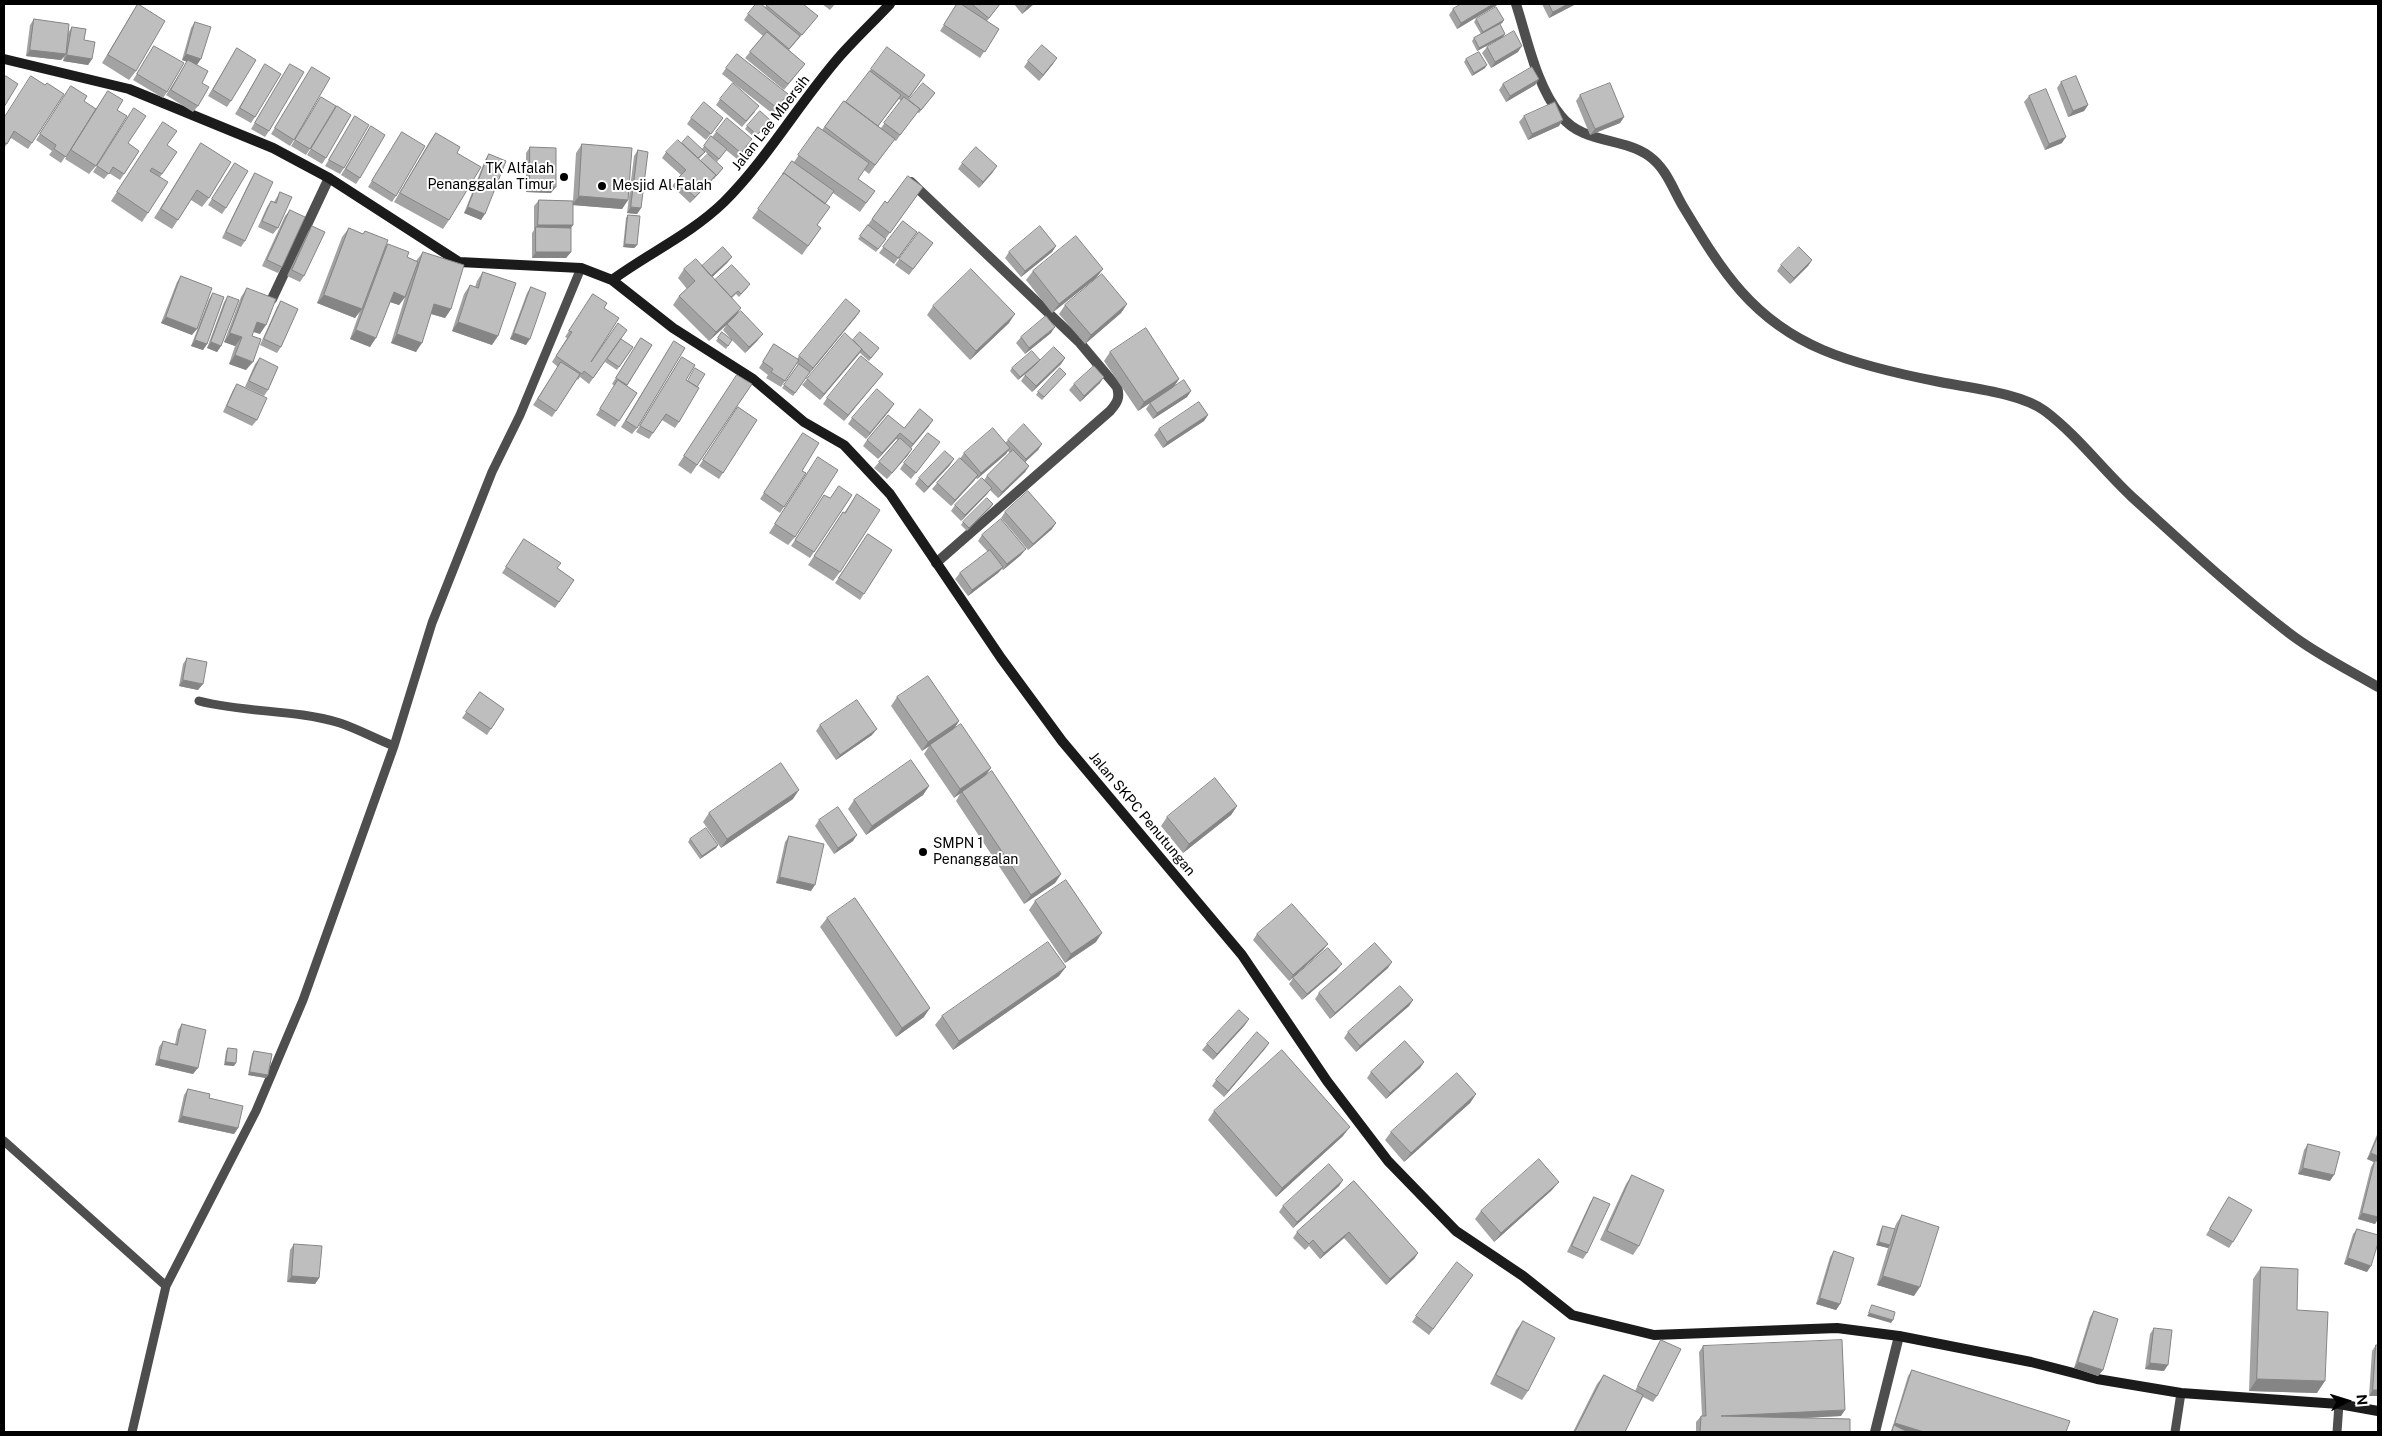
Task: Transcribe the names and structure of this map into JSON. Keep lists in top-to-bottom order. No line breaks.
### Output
{"streets":{"street":["Jalan Lae Mbersih","Jalan SKPC Penutungan"]},"crossings":[["Jalan Lae Mbersih","Jalan SKPC Penutungan"]],"places":["TK Alfalah Penanggalan Timur","Mesjid Al Falah","SMPN 1 Penanggalan"],"north":"right"}
